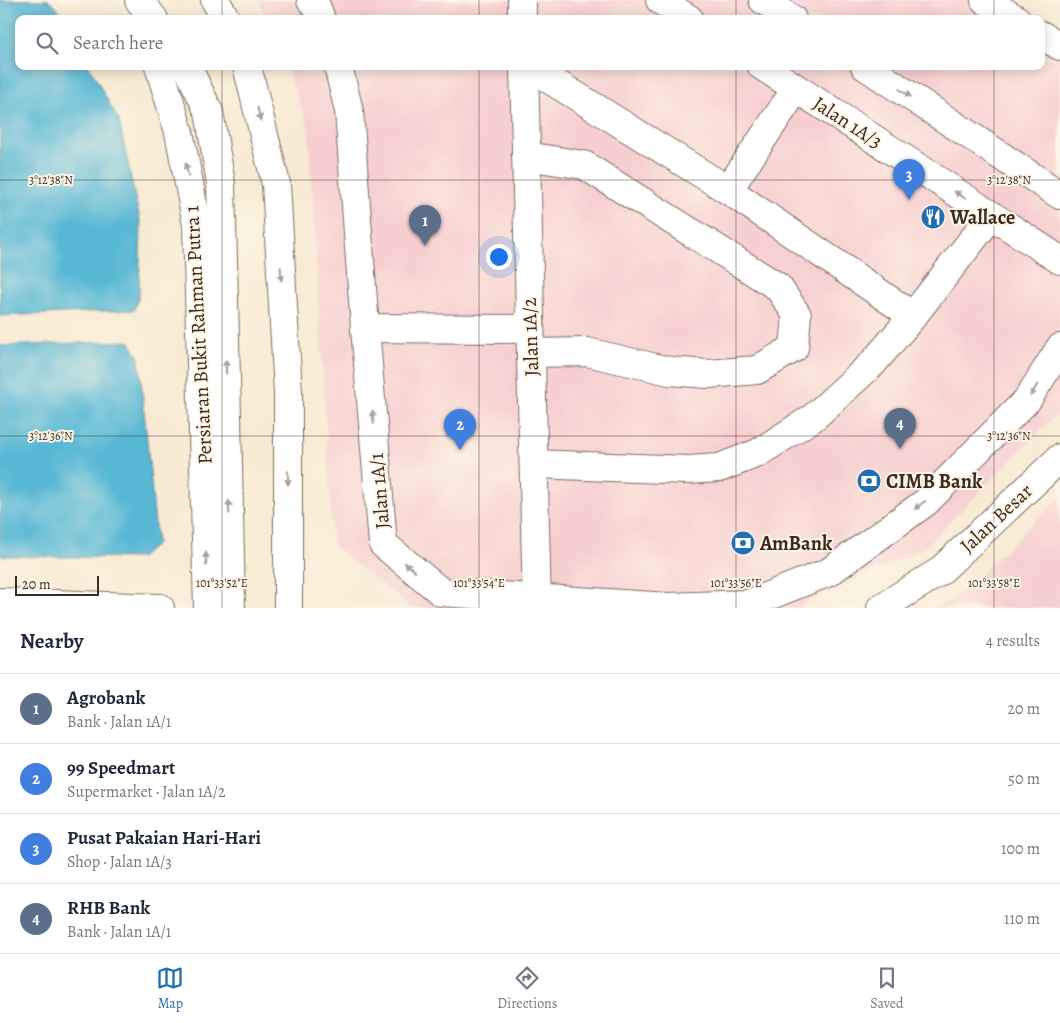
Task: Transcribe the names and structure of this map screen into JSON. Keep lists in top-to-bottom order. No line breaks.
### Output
{"streets":{"main road":["Jalan 1A/3","Persiaran Bukit Rahman Putra 1","Jalan 1A/2","Jalan 1A/1","Jalan Besar"]},"crossings":[["Jalan 1A/2","Jalan 1A/1"]],"places":{"restaurant":["Wallace"],"bank":["CIMB Bank","AmBank"]},"scale_bar":"20 m","page":{"search":"Search here","pins":["3","1","4","2"],"scale":"20 m","heading":["Nearby","4 results"],"list":[{"mark":"1","name":"Agrobank","note":"Bank · Jalan 1A/1","value":"20 m"},{"mark":"2","name":"99 Speedmart","note":"Supermarket · Jalan 1A/2","value":"50 m"},{"mark":"3","name":"Pusat Pakaian Hari-Hari","note":"Shop · Jalan 1A/3","value":"100 m"},{"mark":"4","name":"RHB Bank","note":"Bank · Jalan 1A/1","value":"110 m"}],"nav":["Map","Directions","Saved"]},"coordinates":["3°12'38\"N","3°12'36\"N","101°33'52\"E","101°33'54\"E","101°33'56\"E","101°33'58\"E"]}
